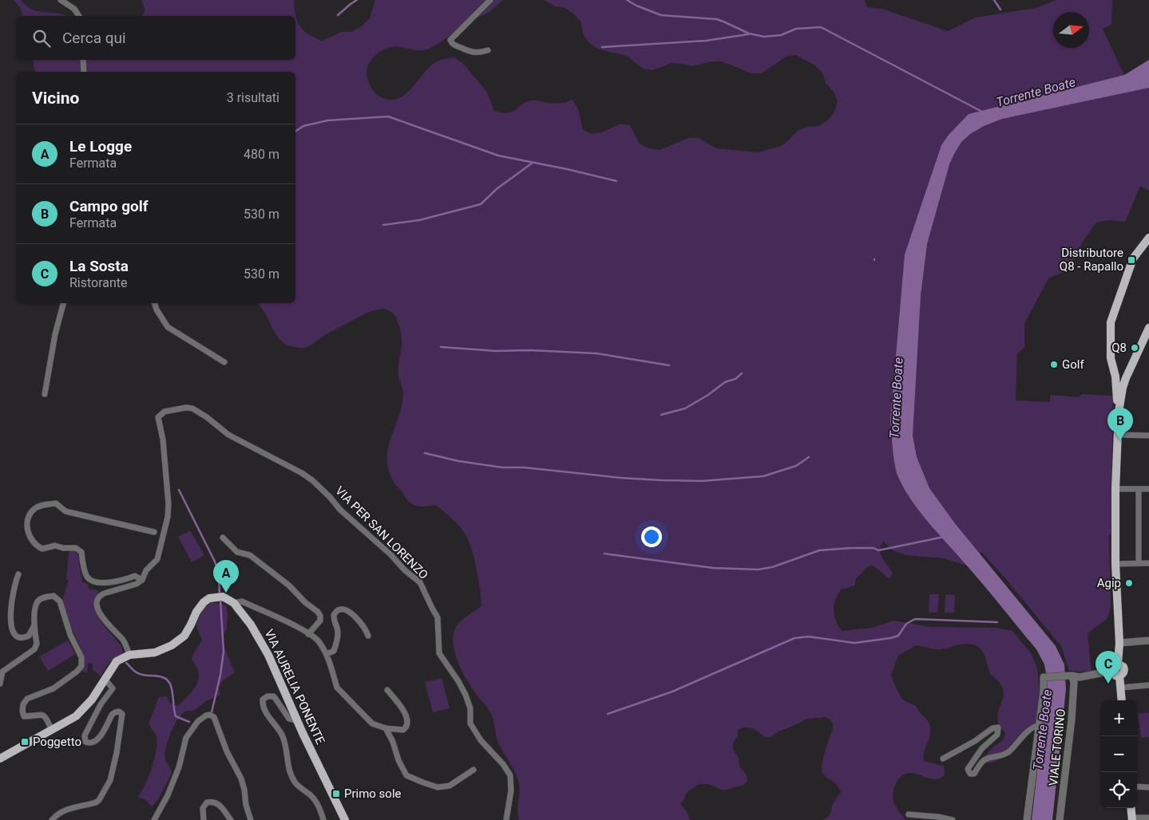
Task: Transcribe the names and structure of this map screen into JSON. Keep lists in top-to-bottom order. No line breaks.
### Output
{"streets":{"main road":["VIA AURELIA PONENTE"],"street":["VIA PER SAN LORENZO","VIALE TORINO"]},"water":["Torrente Boate"],"places":{"transit":["Distributore Q8 - Rapallo","Poggetto","Primo sole"],"other":["Q8","Golf","Agip"]},"north":"right","page":{"search":"Cerca qui","heading":["Vicino","3 risultati"],"list":[{"mark":"A","name":"Le Logge","note":"Fermata","value":"480 m"},{"mark":"B","name":"Campo golf","note":"Fermata","value":"530 m"},{"mark":"C","name":"La Sosta","note":"Ristorante","value":"530 m"}],"pins":["B","A","C"],"map_buttons":["+","−"]}}
